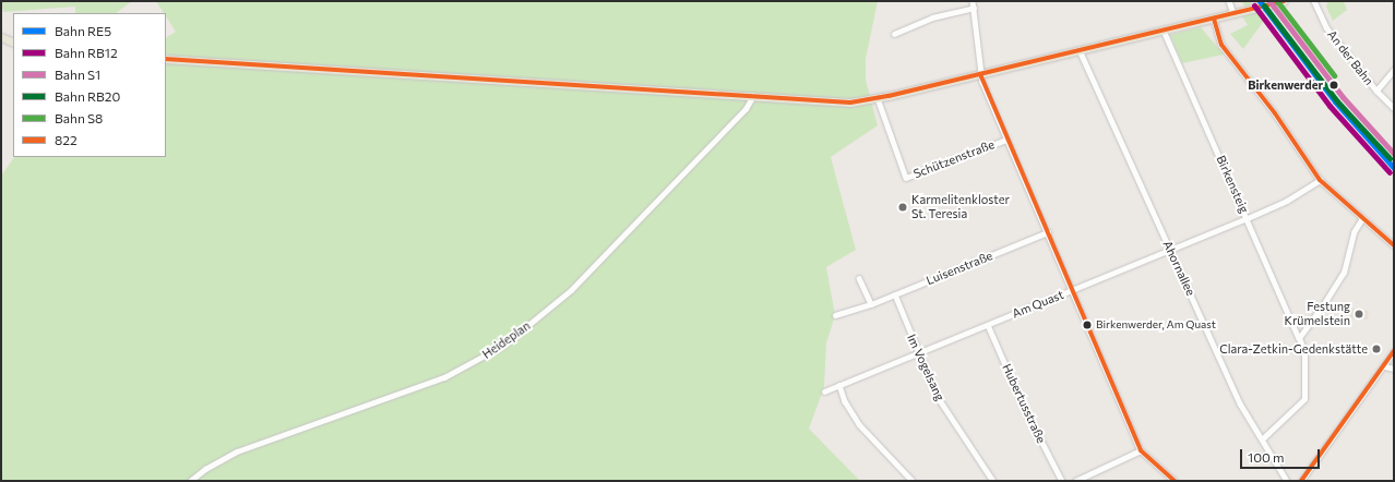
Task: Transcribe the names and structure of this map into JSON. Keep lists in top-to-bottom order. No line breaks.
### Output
{"streets":{"street":["An der Bahn","Schützenstraße","Birkensteig","Luisenstraße","Ahornallee","Am Quast","Heideplan","Im Vogelsang","Hubertusstraße"]},"crossings":[["Birkensteig","Ahornallee"],["Birkensteig","Am Quast"],["Luisenstraße","Im Vogelsang"],["Ahornallee","Am Quast"],["Am Quast","Im Vogelsang"],["Am Quast","Hubertusstraße"]],"places":["Birkenwerder","Karmelitenkloster St. Teresia","Festung Krümelstein","Birkenwerder, Am Quast","Clara-Zetkin-Gedenkstätte"],"lines":["rail line RE5","rail line S1","rail line S8","transit line 822","rail line RB12","rail line RB20"],"legend":["Bahn RE5","Bahn RB12","Bahn S1","Bahn RB20","Bahn S8","822"],"scale_bar":"100 m"}
